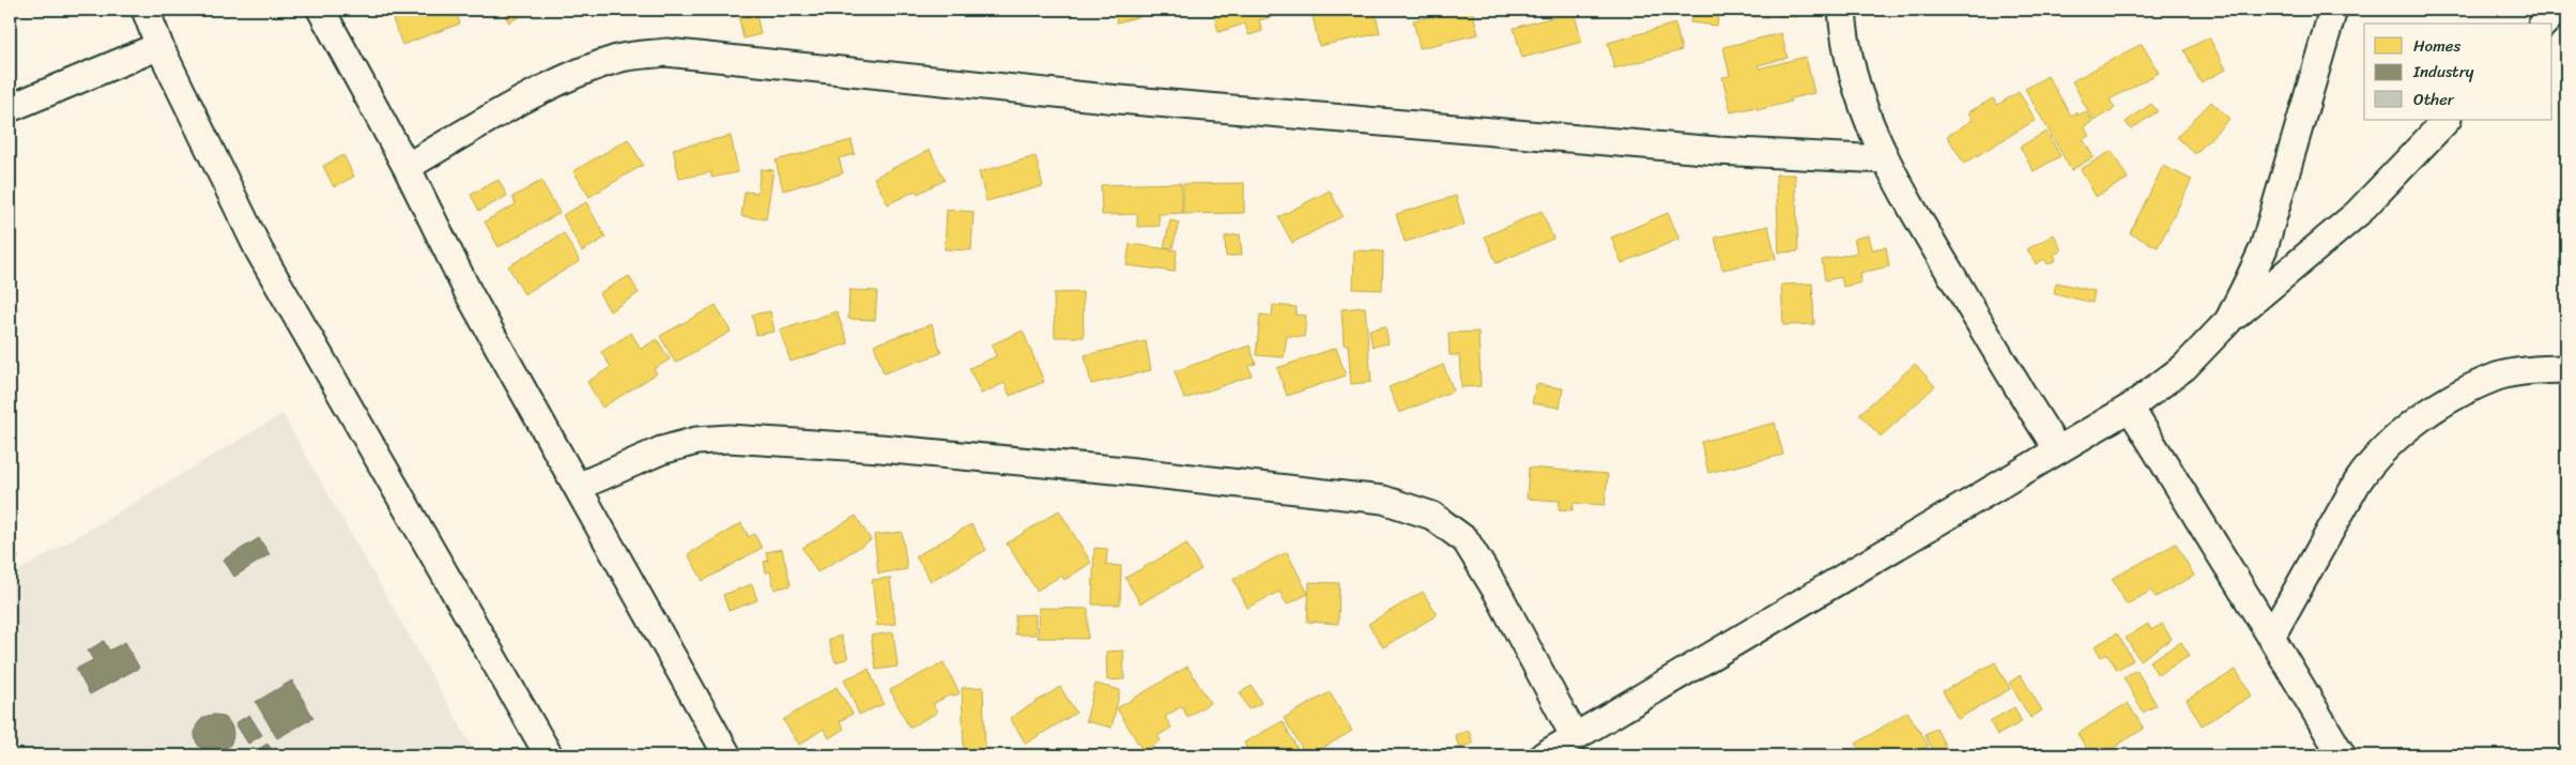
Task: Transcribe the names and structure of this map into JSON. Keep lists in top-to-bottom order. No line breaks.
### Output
{"legend":["Homes","Industry","Other"]}
